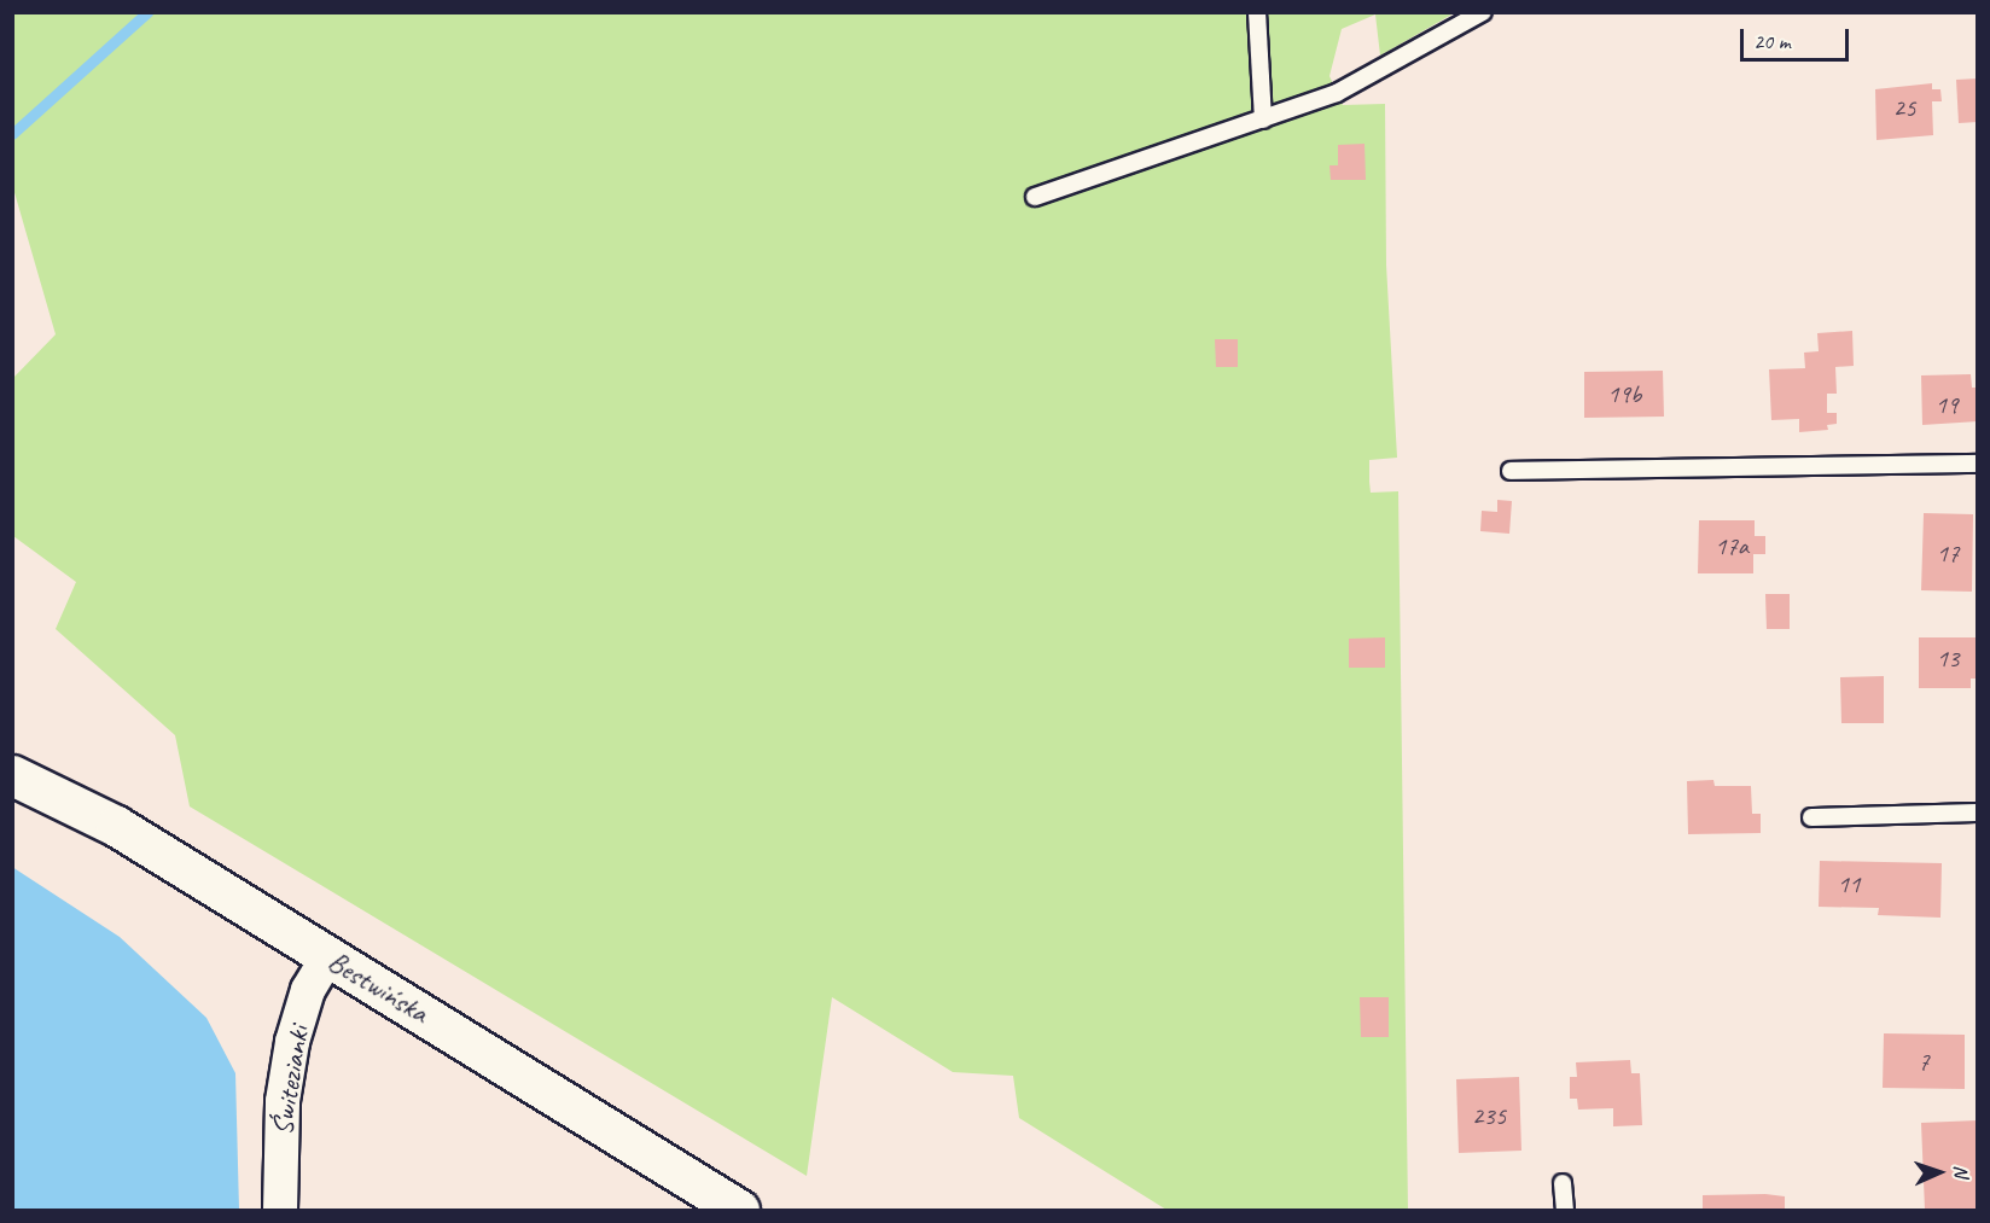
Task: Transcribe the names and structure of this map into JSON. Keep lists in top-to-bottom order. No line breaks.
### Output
{"streets":{"street":["Bestwińska","Świtezianki"]},"crossings":[["Bestwińska","Świtezianki"]],"house_numbers":["25","19b","19","17a","17","13","11","7","235"],"scale_bar":"20 m","north":"right"}
